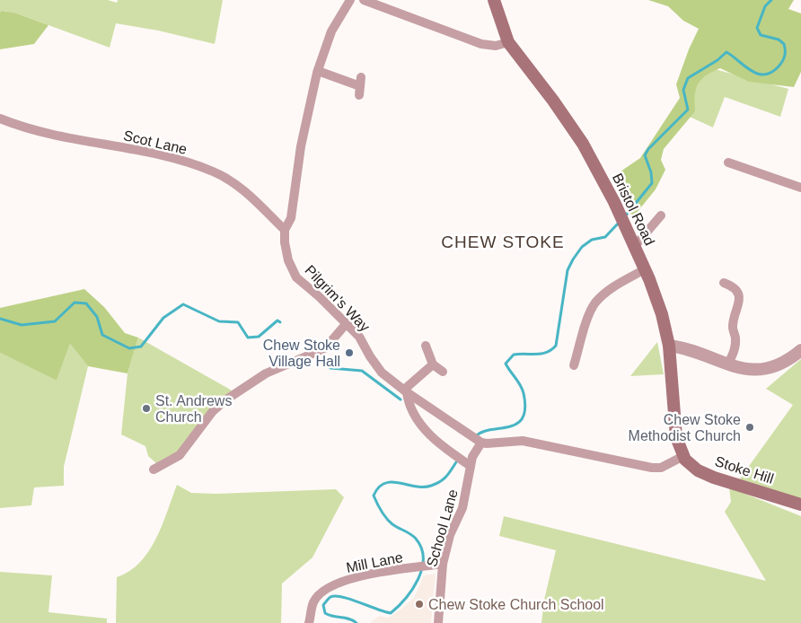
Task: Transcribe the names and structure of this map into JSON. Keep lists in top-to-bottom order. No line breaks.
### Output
{"streets":{"main road":["Bristol Road","Stoke Hill"],"street":["Scot Lane","Pilgrim's Way","School Lane","Mill Lane"]},"crossings":[["Scot Lane","Pilgrim's Way"],["Bristol Road","Stoke Hill"],["Pilgrim's Way","School Lane"],["School Lane","Mill Lane"]],"districts":["CHEW STOKE"],"places":["Chew Stoke Village Hall","St. Andrews Church","Chew Stoke Methodist Church","Chew Stoke Church School"]}
